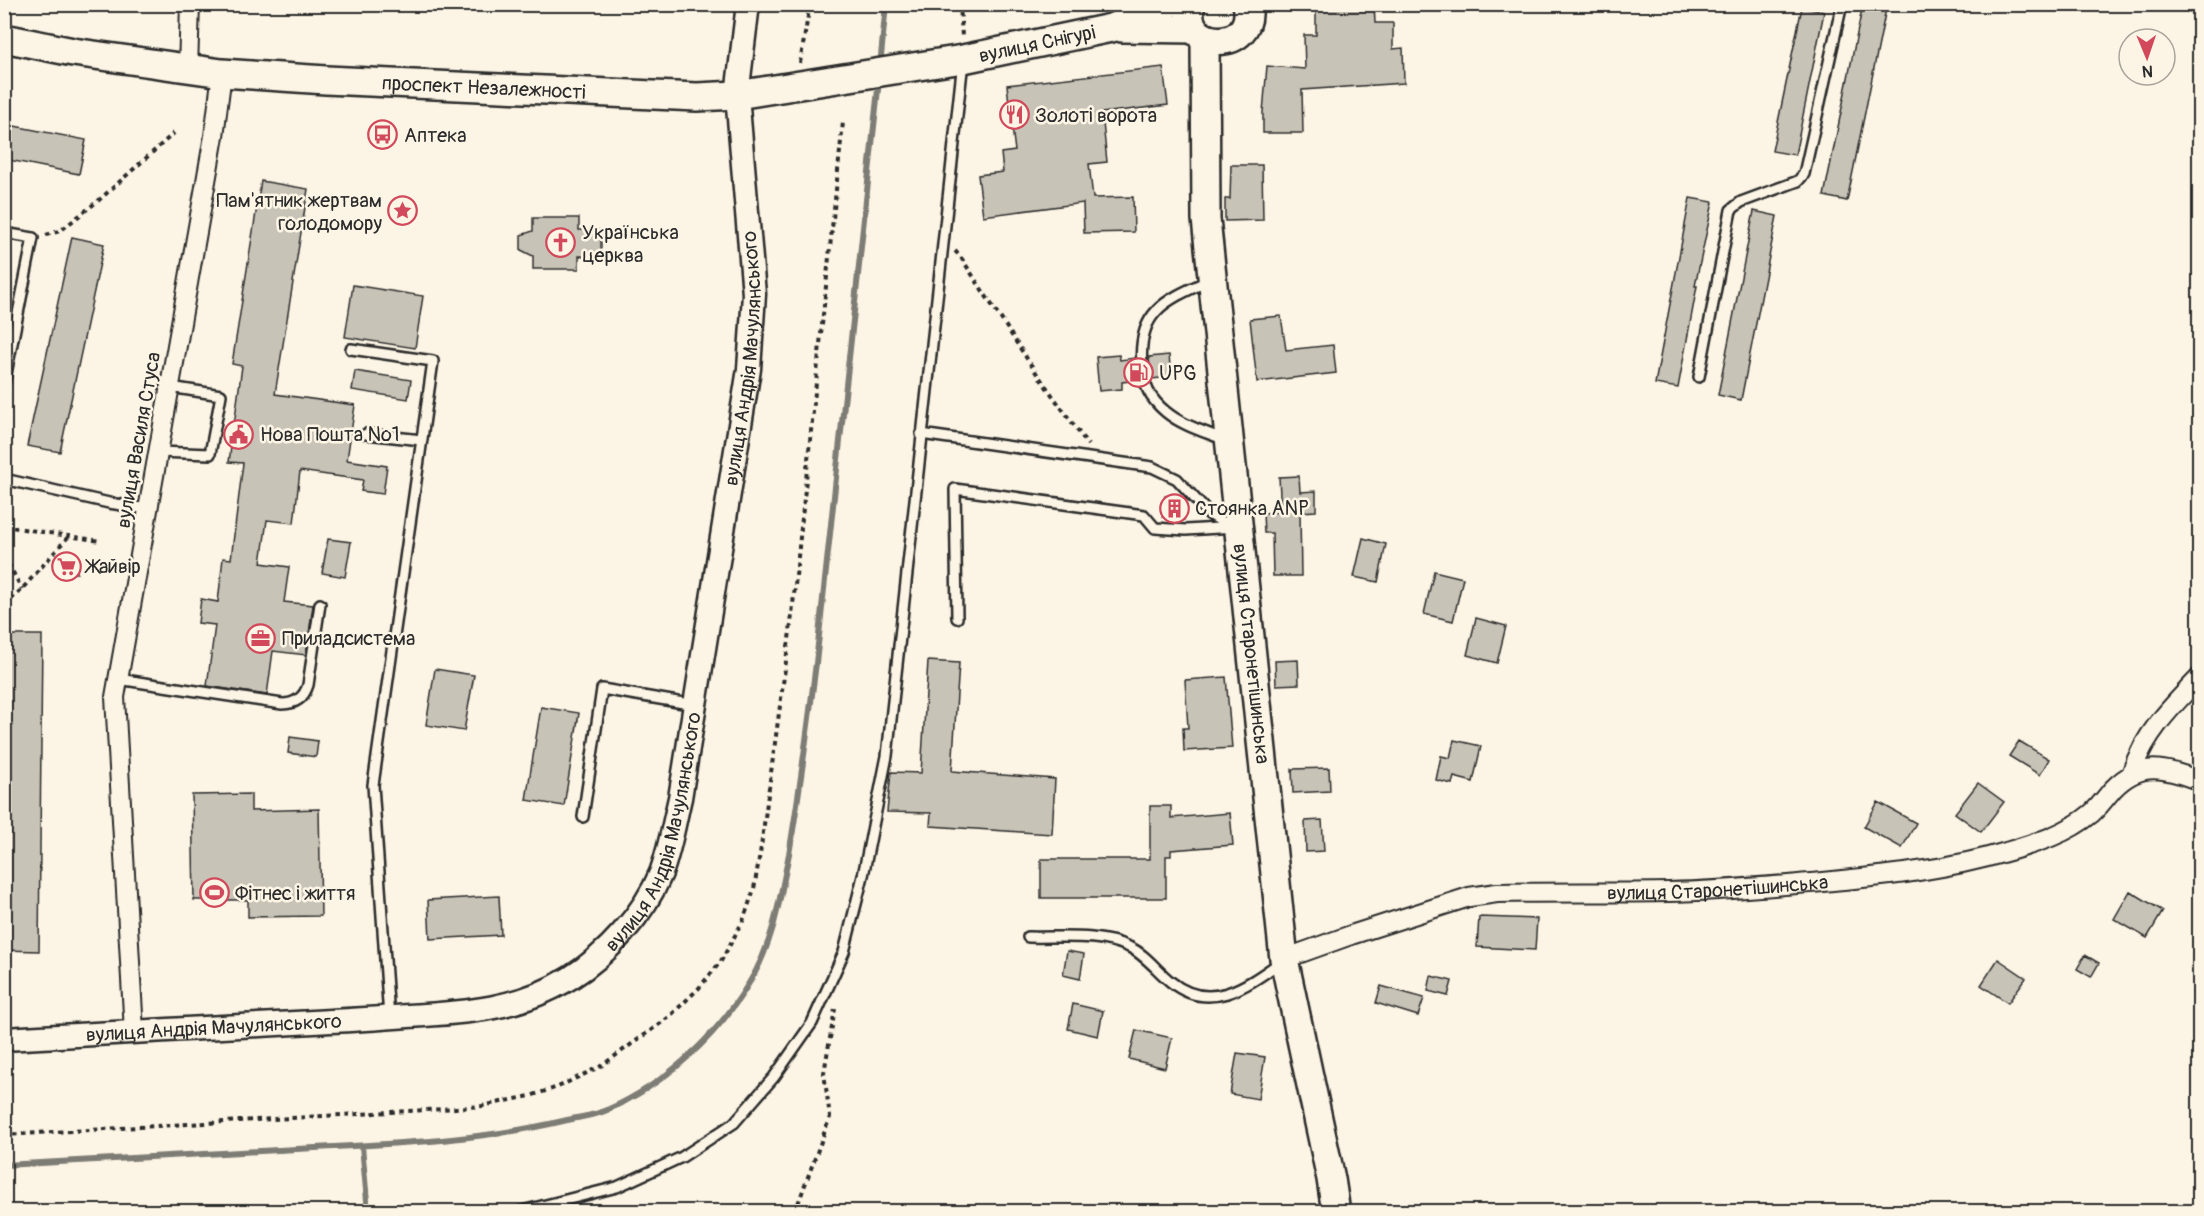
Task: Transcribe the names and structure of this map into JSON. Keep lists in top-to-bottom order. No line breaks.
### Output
{"streets":{"main road":["вулиця Снігурі","проспект Незалежності","вулиця Старонетішинська"],"street":["вулиця Андрія Мачулянського","вулиця Василя Стуса"]},"crossings":[["вулиця Снігурі","проспект Незалежності"],["вулиця Снігурі","вулиця Старонетішинська"],["проспект Незалежності","вулиця Андрія Мачулянського"],["проспект Незалежності","вулиця Василя Стуса"],["вулиця Андрія Мачулянського","вулиця Василя Стуса"]],"places":{"restaurant":["Золоті ворота"],"bus stop":["Аптека"],"place":["Пам'ятник жертвам голодомору"],"church":["Українська церква"],"fuel station":["UPG"],"public building":["Нова Пошта №1"],"building":["Стоянка ANP"],"supermarket":["Жайвір"],"office":["Приладсистема"],"sports":["Фітнес і життя"]},"north":"bottom"}
